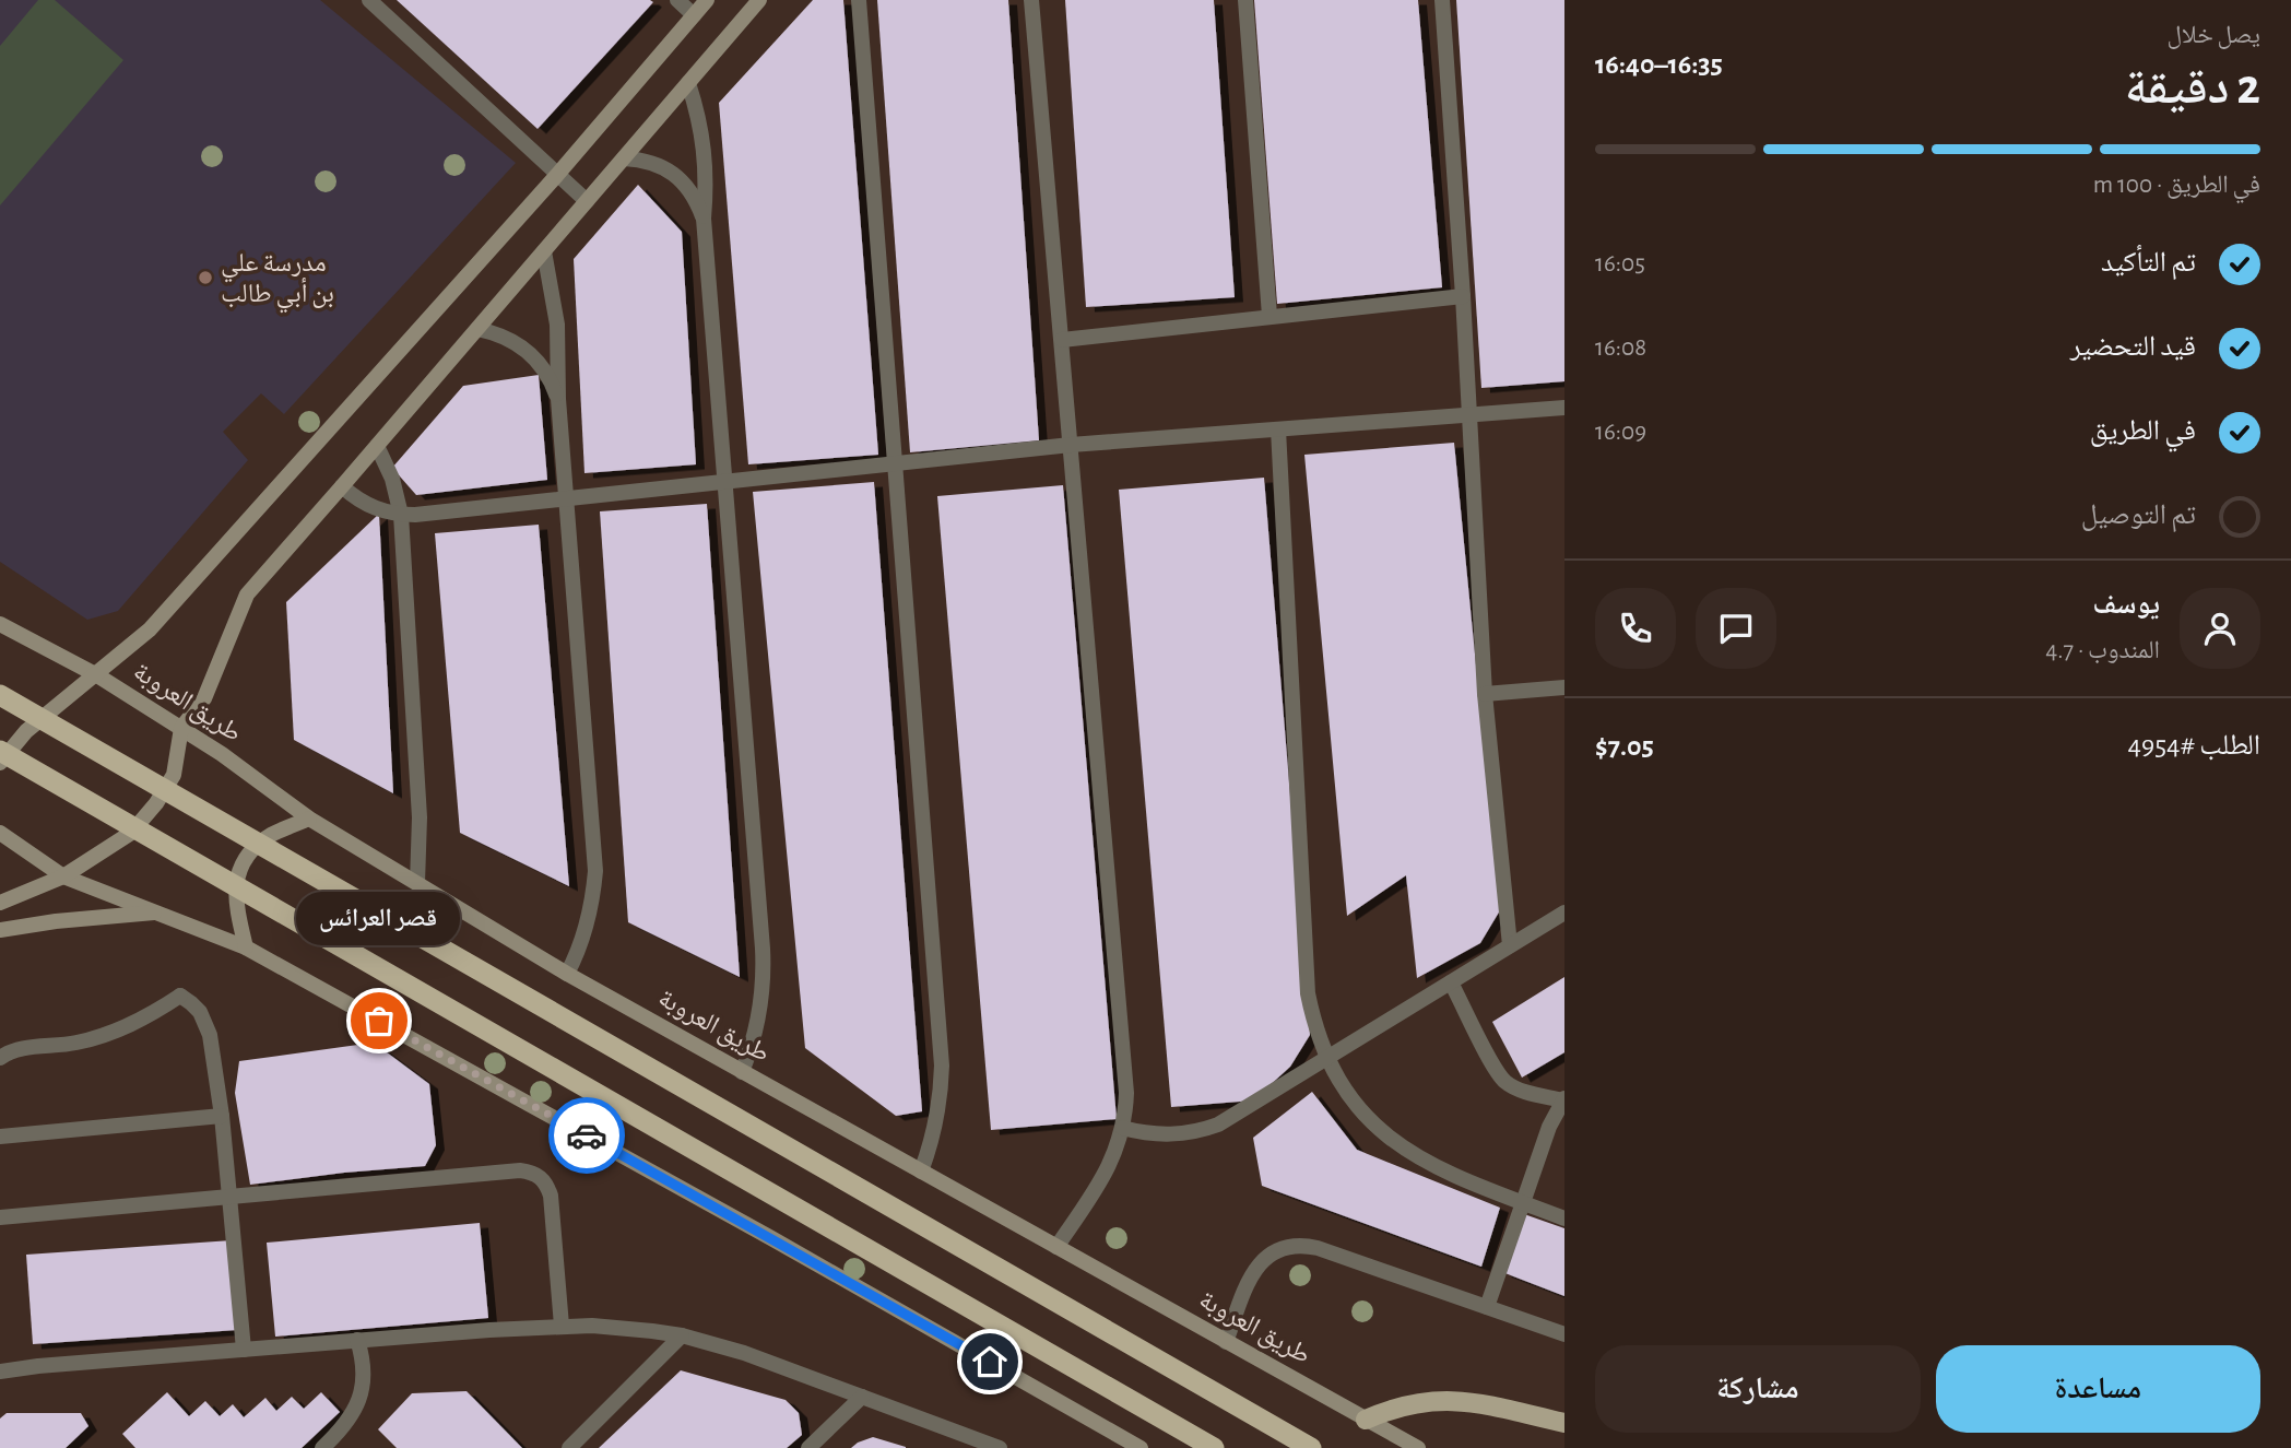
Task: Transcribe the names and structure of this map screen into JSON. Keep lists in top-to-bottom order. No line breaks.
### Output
{"streets":{"main road":["طريق العروبة"]},"places":["مدرسة علي بن أبي طالب","قصر العرائس"],"page":{"heading":["2 دقيقة","يصل خلال","16:35–16:40"],"panel":["يوسف","المندوب · 4.7","الطلب #4954","$7.05"],"bar":"في الطريق · 100 m","list":[["تم التأكيد","16:05"],["قيد التحضير","16:08"],["في الطريق","16:09"],"تم التوصيل"],"bubble":"قصر العرائس","buttons":["مساعدة","مشاركة"]}}
